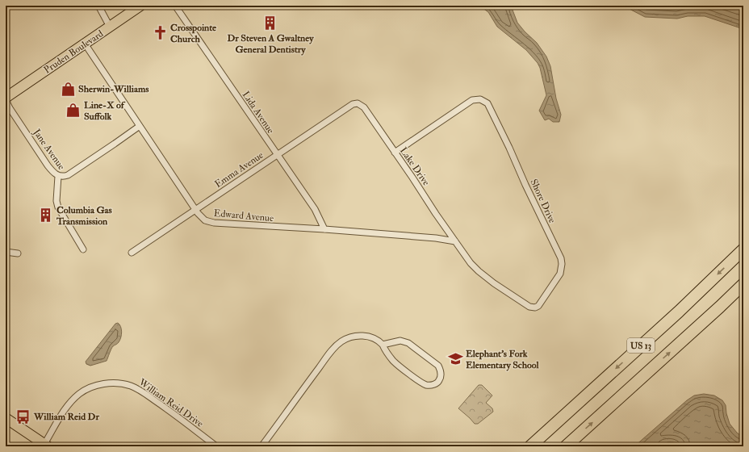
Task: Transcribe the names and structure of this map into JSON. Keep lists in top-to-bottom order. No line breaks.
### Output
{"streets":{"highway":["US 13"],"main road":["Pruden Boulevard"],"street":["Lida Avenue","Jane Avenue","Lake Drive","Emma Avenue","Shore Drive","Edward Avenue","William Reid Drive"]},"crossings":[["Pruden Boulevard","Jane Avenue"],["Pruden Boulevard","Edward Avenue"],["Lida Avenue","Emma Avenue"],["Lida Avenue","Edward Avenue"],["Lake Drive","Emma Avenue"],["Lake Drive","Shore Drive"],["Lake Drive","Edward Avenue"],["Emma Avenue","Edward Avenue"],["Shore Drive","Edward Avenue"]],"places":{"building":["Dr Steven A Gwaltney General Dentistry","Columbia Gas Transmission"],"church":["Crosspointe Church"],"shop":["Sherwin-Williams","Line-X of Suffolk"],"school or university":["Elephant's Fork Elementary School"],"bus stop":["William Reid Dr"]}}
